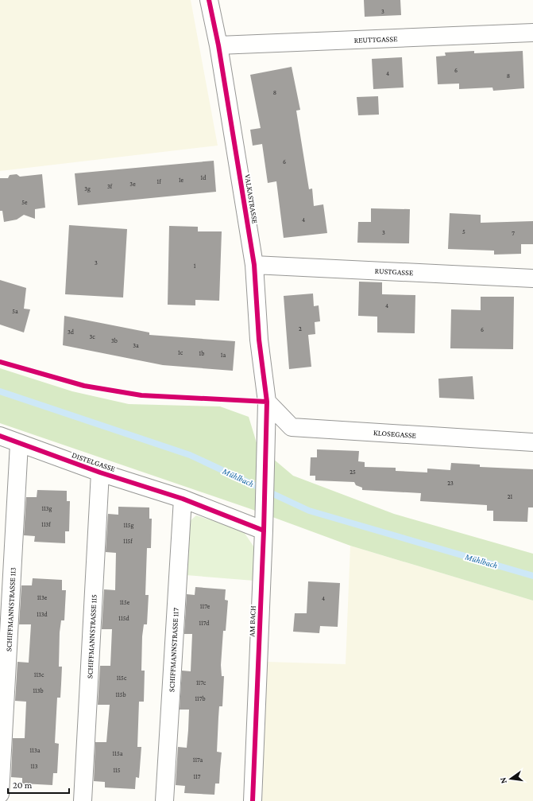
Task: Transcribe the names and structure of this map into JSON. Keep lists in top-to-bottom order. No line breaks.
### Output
{"streets":{"street":["REUTTGASSE","VALKASTRASSE","RUSTGASSE","KLOSEGASSE","DISTELGASSE","SCHIFFMANNSTRASSE 113","AM BACH","SCHIFFMANNSTRASSE 115","SCHIFFMANNSTRASSE 117"]},"crossings":[["REUTTGASSE","VALKASTRASSE"],["VALKASTRASSE","RUSTGASSE"],["VALKASTRASSE","KLOSEGASSE"],["VALKASTRASSE","AM BACH"],["DISTELGASSE","SCHIFFMANNSTRASSE 113"],["DISTELGASSE","SCHIFFMANNSTRASSE 115"],["DISTELGASSE","SCHIFFMANNSTRASSE 117"]],"water":["Mühlbach"],"house_numbers":["3","6","4","8","8","6","1d","1e","1f","3e","3f","3g","5e","4","5","3","7","3","1","4","5a","2","6","3d","3c","3b","3a","1c","1b","1a","25","23","21","113g","113f","115g","115f","113e","4","115e","117e","113d","115d","117d","113c","115c","117c","113b","115b","117b","113a","115a","117a","113","115","117"],"scale_bar":"20 m","north":"left"}
